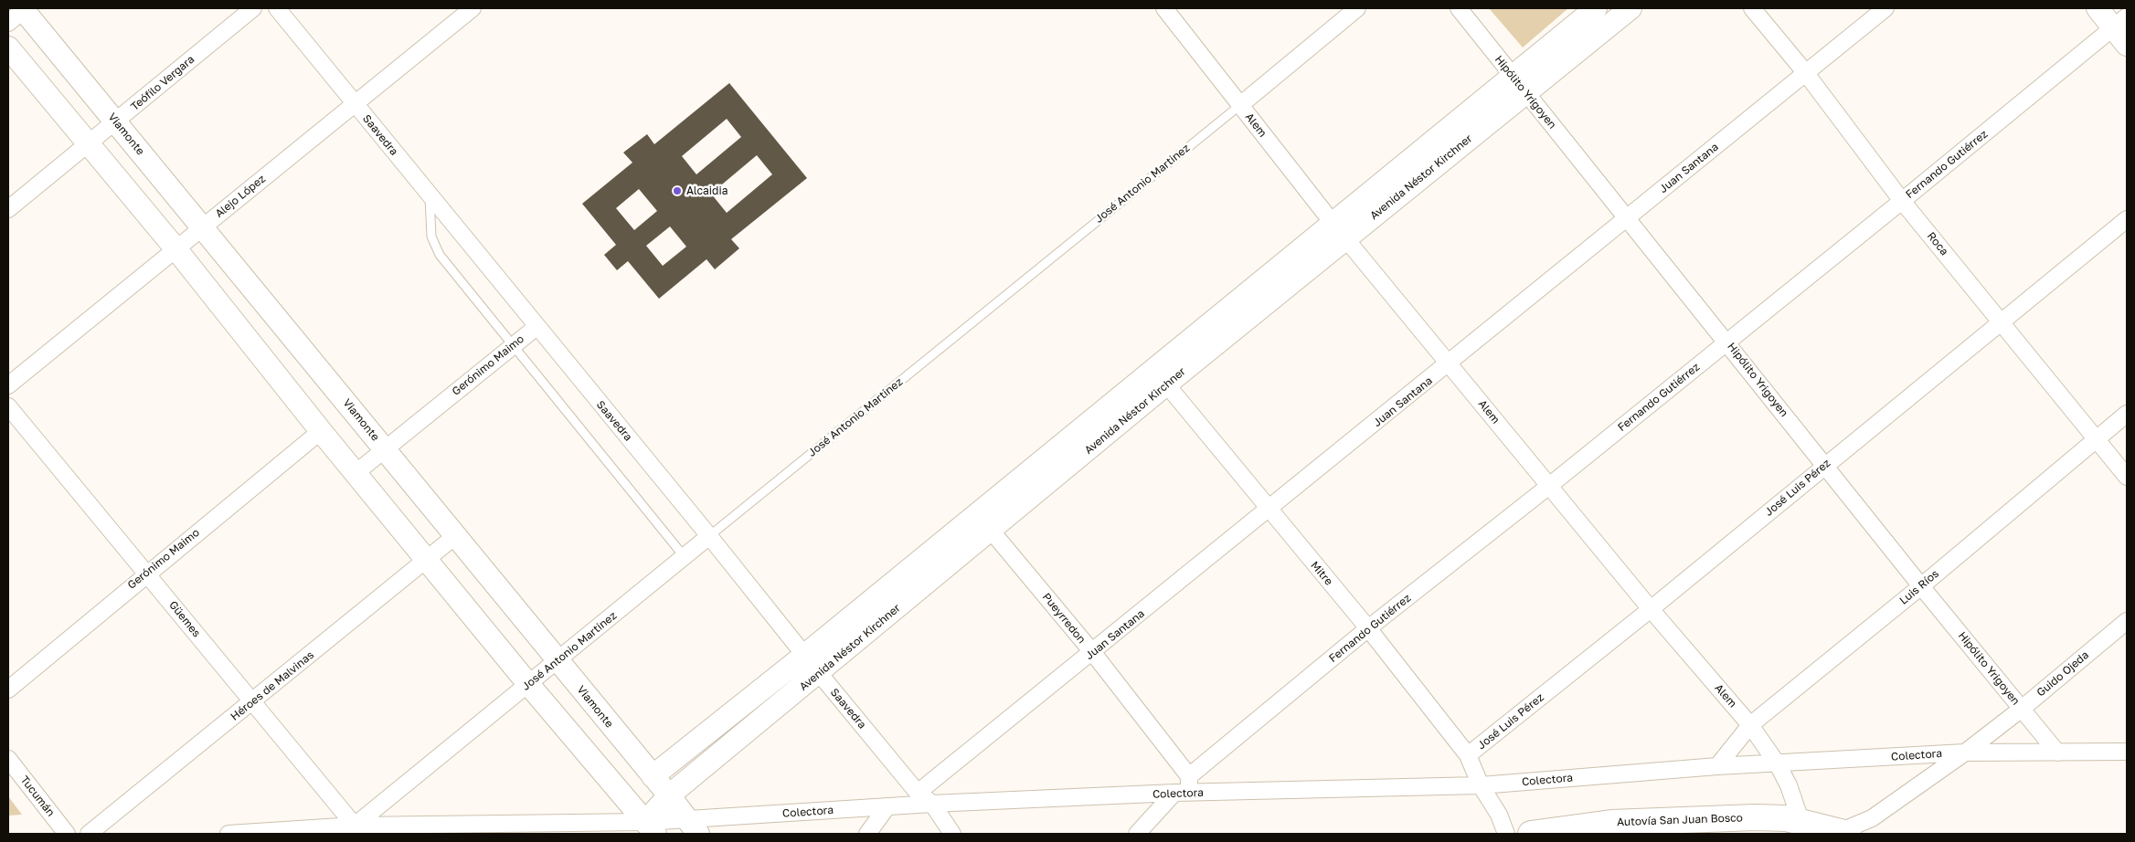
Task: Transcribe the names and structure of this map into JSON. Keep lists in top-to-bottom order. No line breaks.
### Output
{"streets":{"main road":["Autovía San Juan Bosco"],"street":["Teófilo Vergara","Hipólito Yrigoyen","Alem","Viamonte","Saavedra","Fernando Gutiérrez","Juan Santana","Avenida Néstor Kirchner","José Antonio Martinez","Alejo López","Roca","Gerónimo Maimo","José Luis Pérez","Mitre","Luis Ríos","Pueyrredon","Güemes","Guido Ojeda","Héroes de Malvinas","Colectora","Tucumán"]},"crossings":[["Teófilo Vergara","Viamonte"],["Hipólito Yrigoyen","Fernando Gutiérrez"],["Hipólito Yrigoyen","Juan Santana"],["Hipólito Yrigoyen","Avenida Néstor Kirchner"],["Hipólito Yrigoyen","José Luis Pérez"],["Hipólito Yrigoyen","Luis Ríos"],["Hipólito Yrigoyen","Guido Ojeda"],["Hipólito Yrigoyen","Colectora"],["Alem","Fernando Gutiérrez"],["Alem","Juan Santana"],["Alem","Avenida Néstor Kirchner"],["Alem","José Antonio Martinez"],["Alem","José Luis Pérez"],["Alem","Luis Ríos"],["Alem","Colectora"],["Alem","Autovía San Juan Bosco"],["Viamonte","Avenida Néstor Kirchner"],["Viamonte","José Antonio Martinez"],["Viamonte","Alejo López"],["Viamonte","Gerónimo Maimo"],["Viamonte","Héroes de Malvinas"],["Viamonte","Colectora"],["Saavedra","Juan Santana"],["Saavedra","Avenida Néstor Kirchner"],["Saavedra","José Antonio Martinez"],["Saavedra","Alejo López"],["Saavedra","Gerónimo Maimo"],["Saavedra","Colectora"],["Fernando Gutiérrez","Roca"],["Fernando Gutiérrez","Mitre"],["Fernando Gutiérrez","Pueyrredon"],["Juan Santana","Roca"],["Juan Santana","Mitre"],["Juan Santana","Pueyrredon"],["Avenida Néstor Kirchner","Mitre"],["Avenida Néstor Kirchner","Pueyrredon"],["Avenida Néstor Kirchner","Colectora"],["José Antonio Martinez","Güemes"],["José Antonio Martinez","Colectora"],["Roca","José Luis Pérez"],["Roca","Luis Ríos"],["Gerónimo Maimo","Güemes"],["José Luis Pérez","Mitre"],["Mitre","Colectora"],["Luis Ríos","Colectora"],["Güemes","Héroes de Malvinas"],["Güemes","Colectora"],["Guido Ojeda","Colectora"],["Guido Ojeda","Autovía San Juan Bosco"]],"places":["Alcaidia"]}
